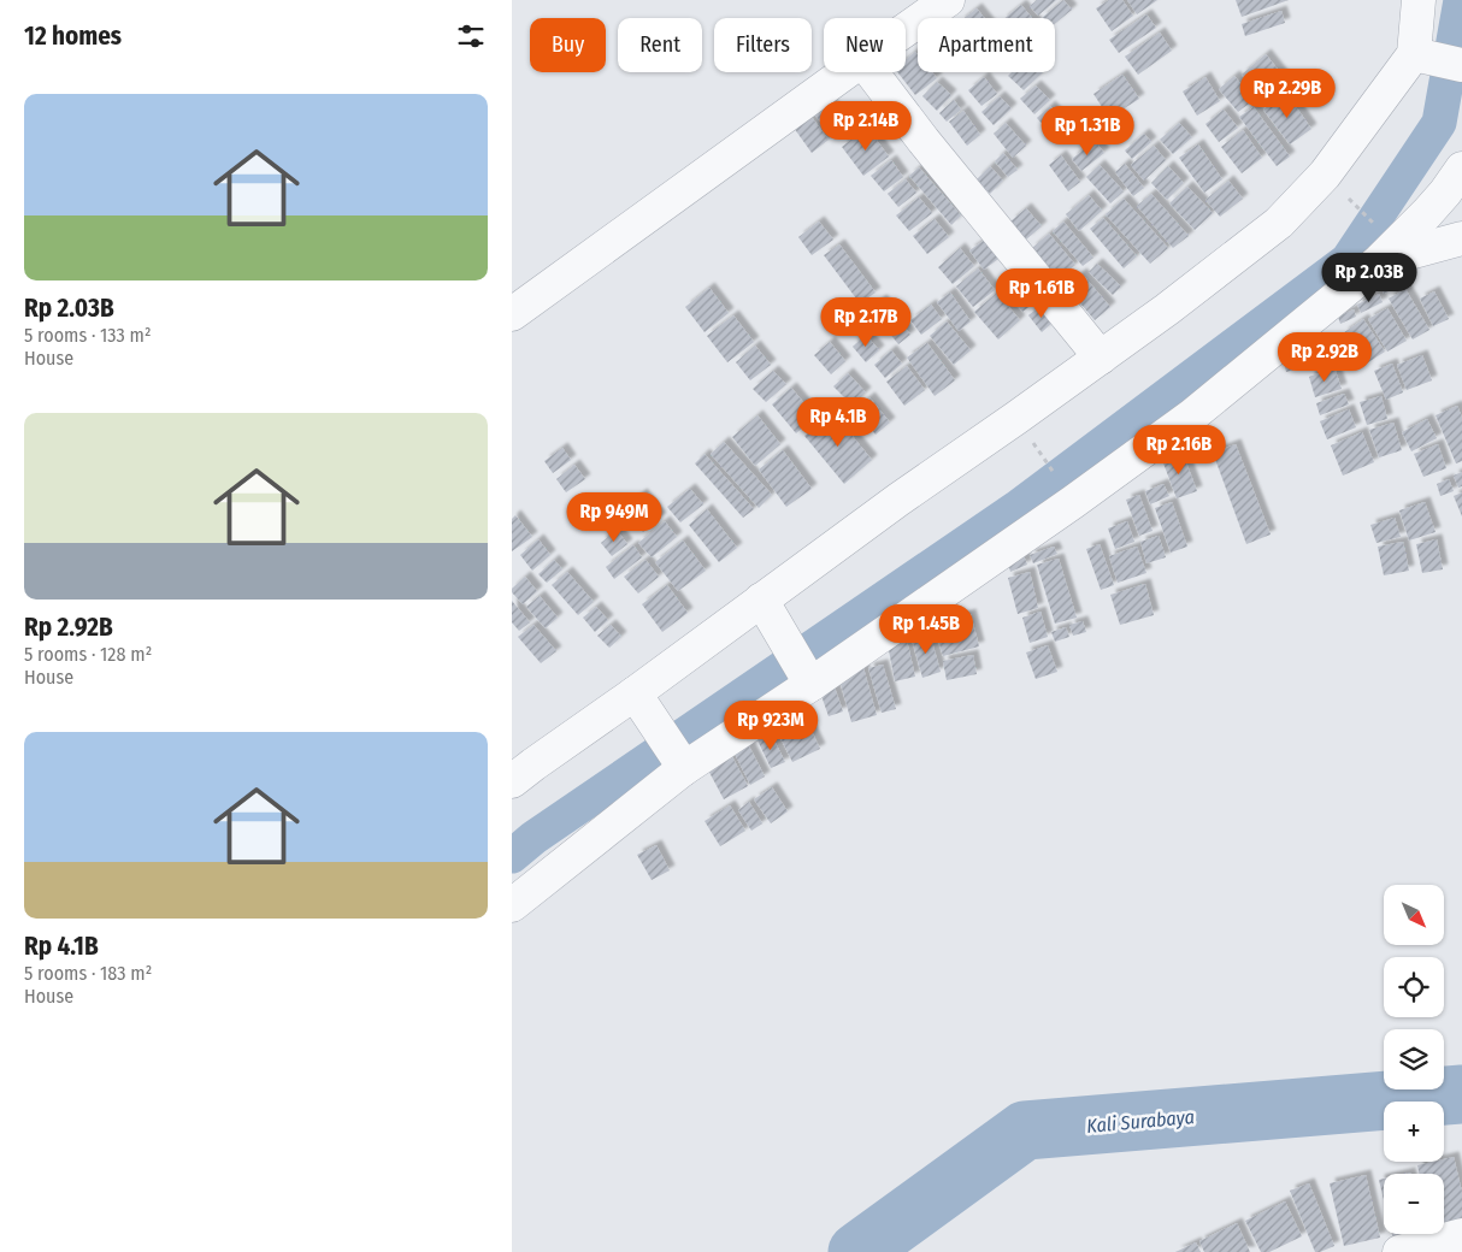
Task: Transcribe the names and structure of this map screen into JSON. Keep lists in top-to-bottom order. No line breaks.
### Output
{"water":["Kali Surabaya"],"north":"bottom right","page":{"heading":"12 homes","chip":["Buy","Rent","Filters","New","Apartment"],"price":["Rp 2.29B","Rp 2.14B","Rp 1.31B","Rp 2.03B","Rp 1.61B","Rp 2.17B","Rp 2.92B","Rp 4.1B","Rp 2.16B","Rp 949M","Rp 1.45B","Rp 923M"],"list":[{"name":"Rp 2.03B","note":"5 rooms · 133 m² · House"},{"name":"Rp 2.92B","note":"5 rooms · 128 m² · House"},{"name":"Rp 4.1B","note":"5 rooms · 183 m² · House"}],"map_buttons":["+","−"]}}
